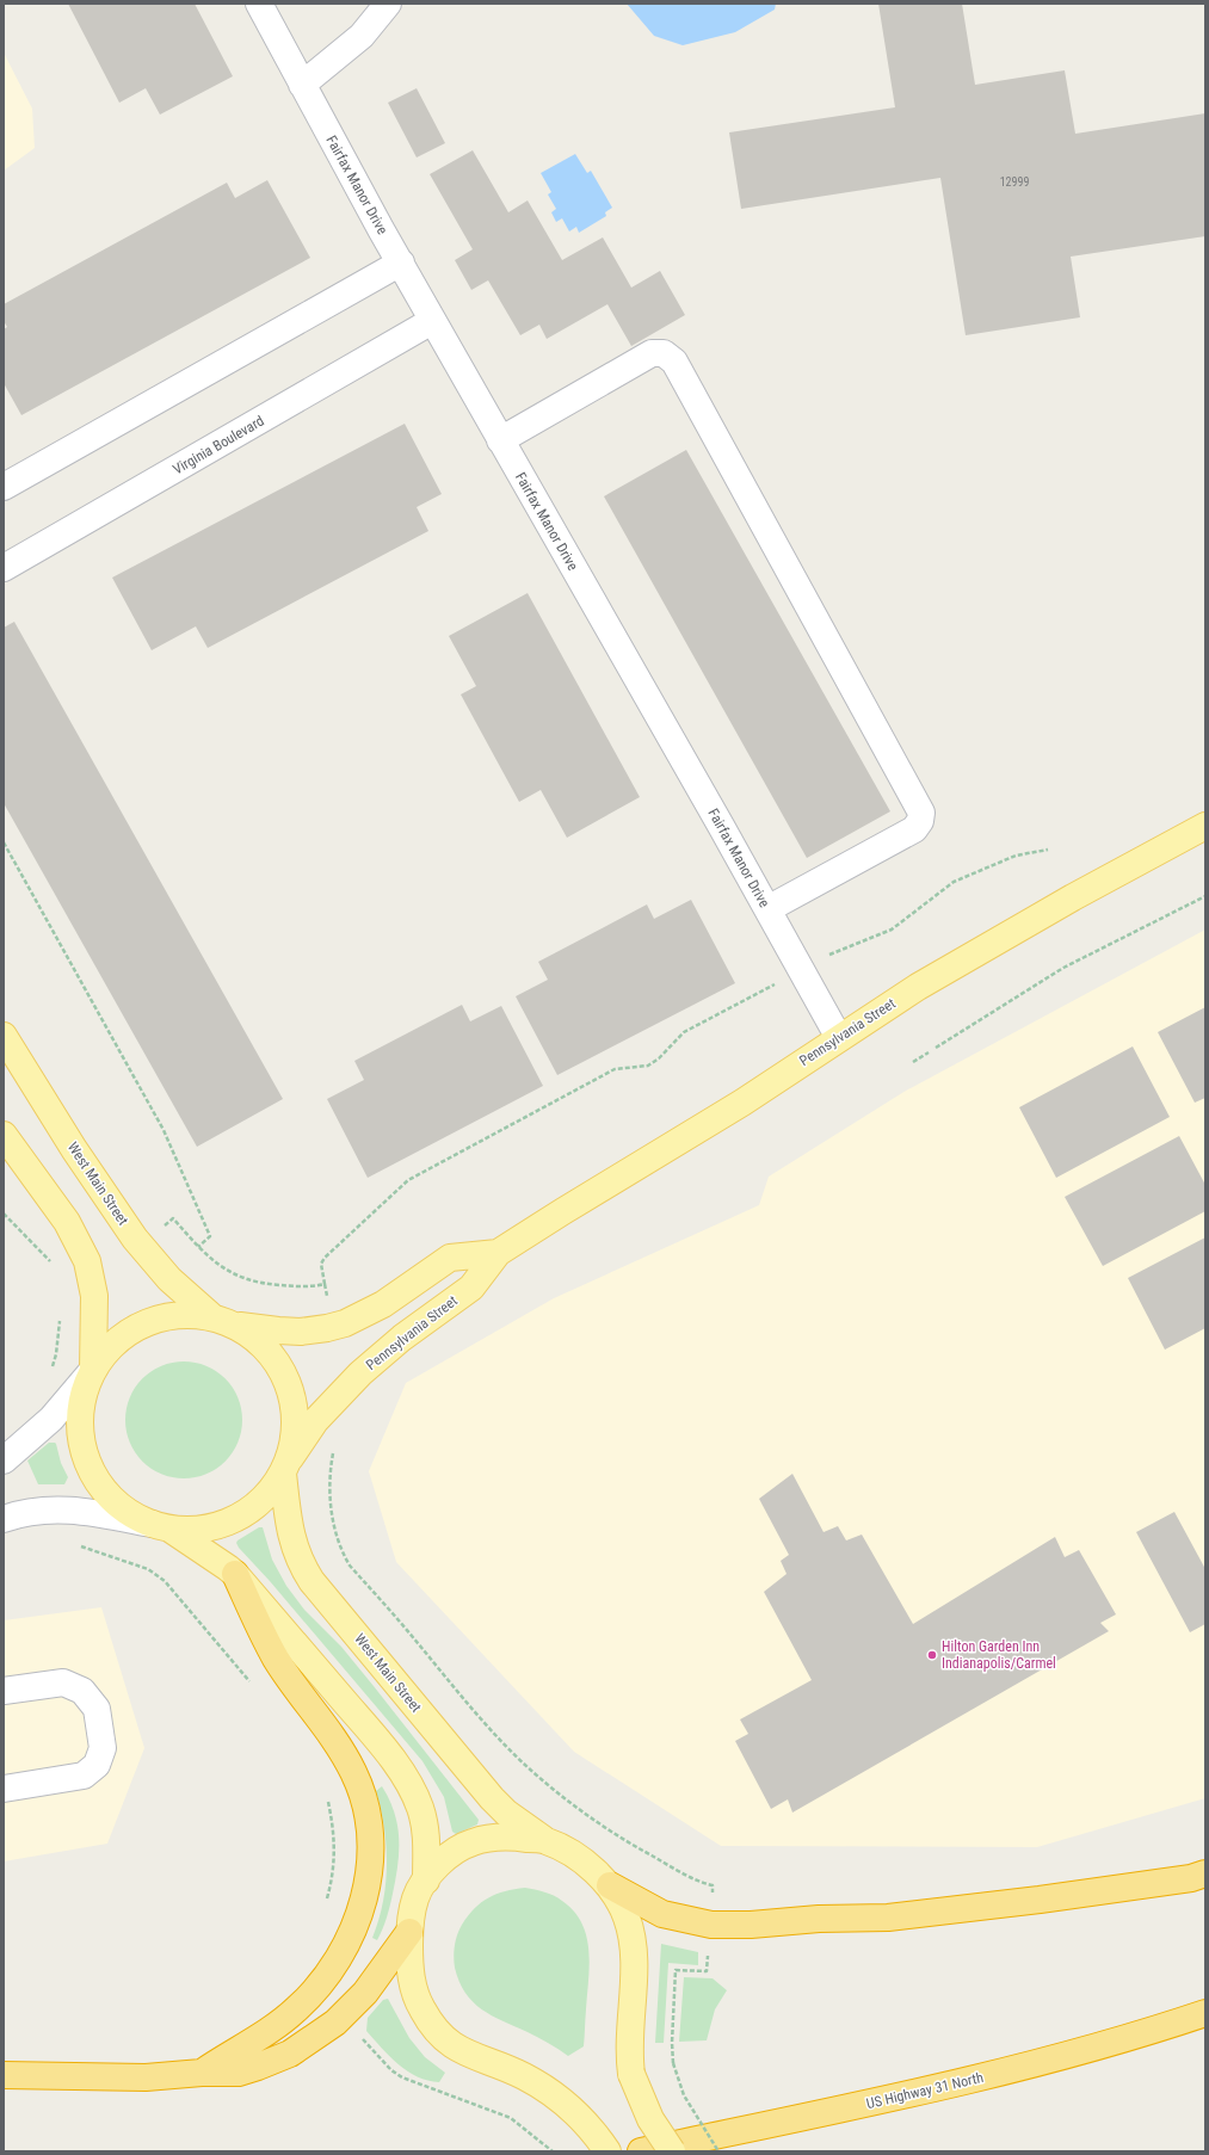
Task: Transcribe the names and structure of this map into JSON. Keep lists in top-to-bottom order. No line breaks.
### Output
{"streets":{"highway":["US Highway 31 North"],"main road":["Pennsylvania Street","West Main Street"],"street":["Fairfax Manor Drive","Virginia Boulevard"]},"crossings":[["Fairfax Manor Drive","Virginia Boulevard"],["Fairfax Manor Drive","Pennsylvania Street"],["Pennsylvania Street","West Main Street"]],"places":["Hilton Garden Inn Indianapolis/Carmel"],"house_numbers":["12999"]}
